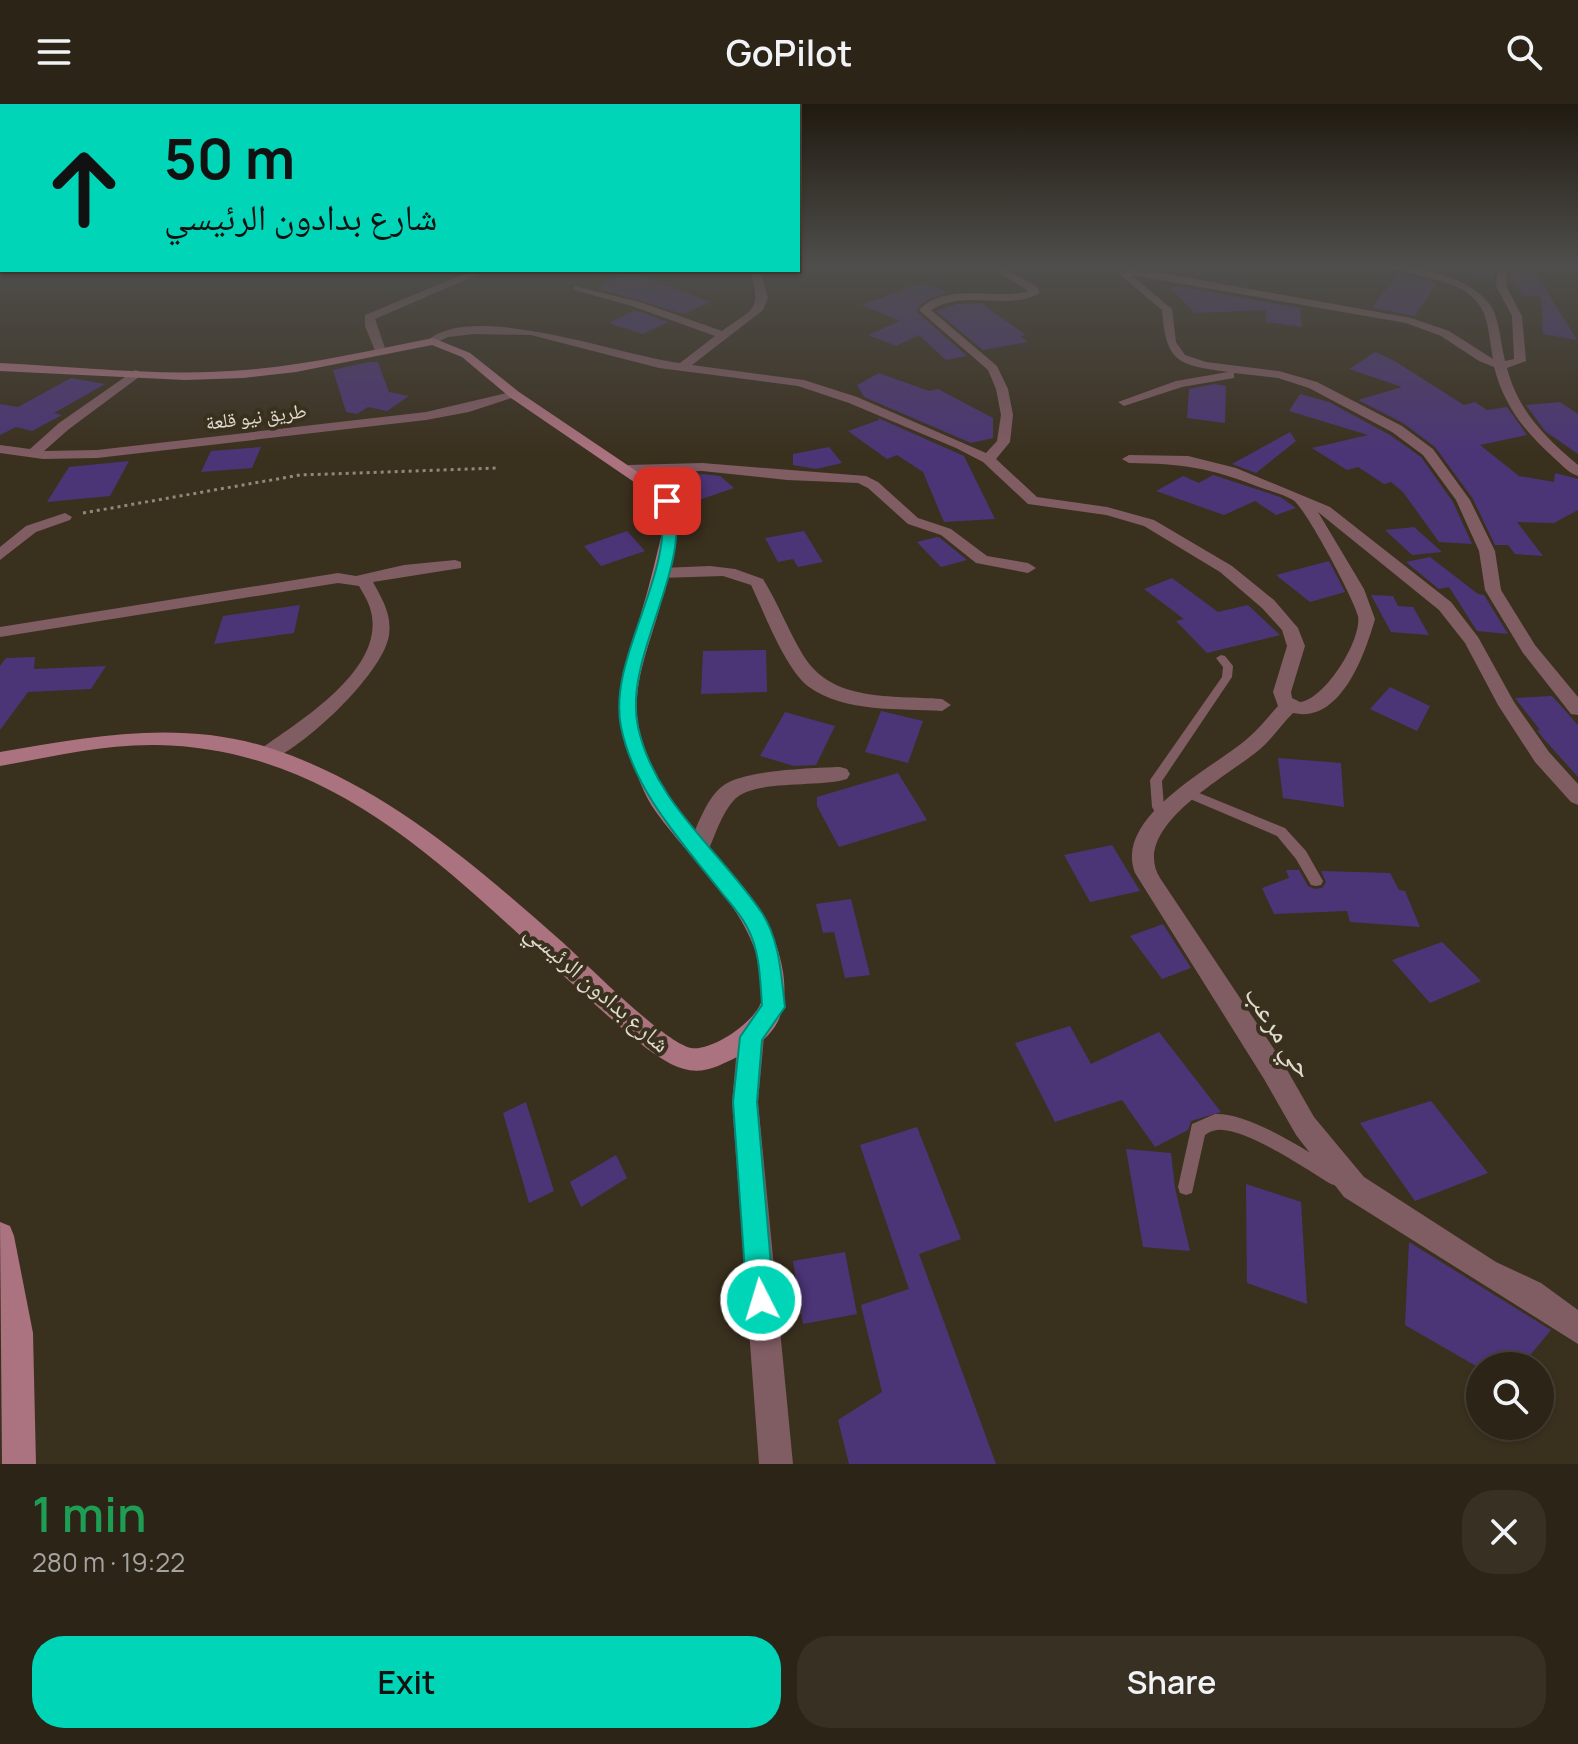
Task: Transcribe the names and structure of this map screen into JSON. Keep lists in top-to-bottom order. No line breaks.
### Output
{"streets":{"main road":["شارع بدادون الرئيسي"],"street":["طريق نيو قلعة","حي مرعب"]},"page":{"header":"GoPilot","turn":["50 m","شارع بدادون الرئيسي"],"heading":["1 min","280 m · 19:22"],"buttons":["Exit","Share"]}}
